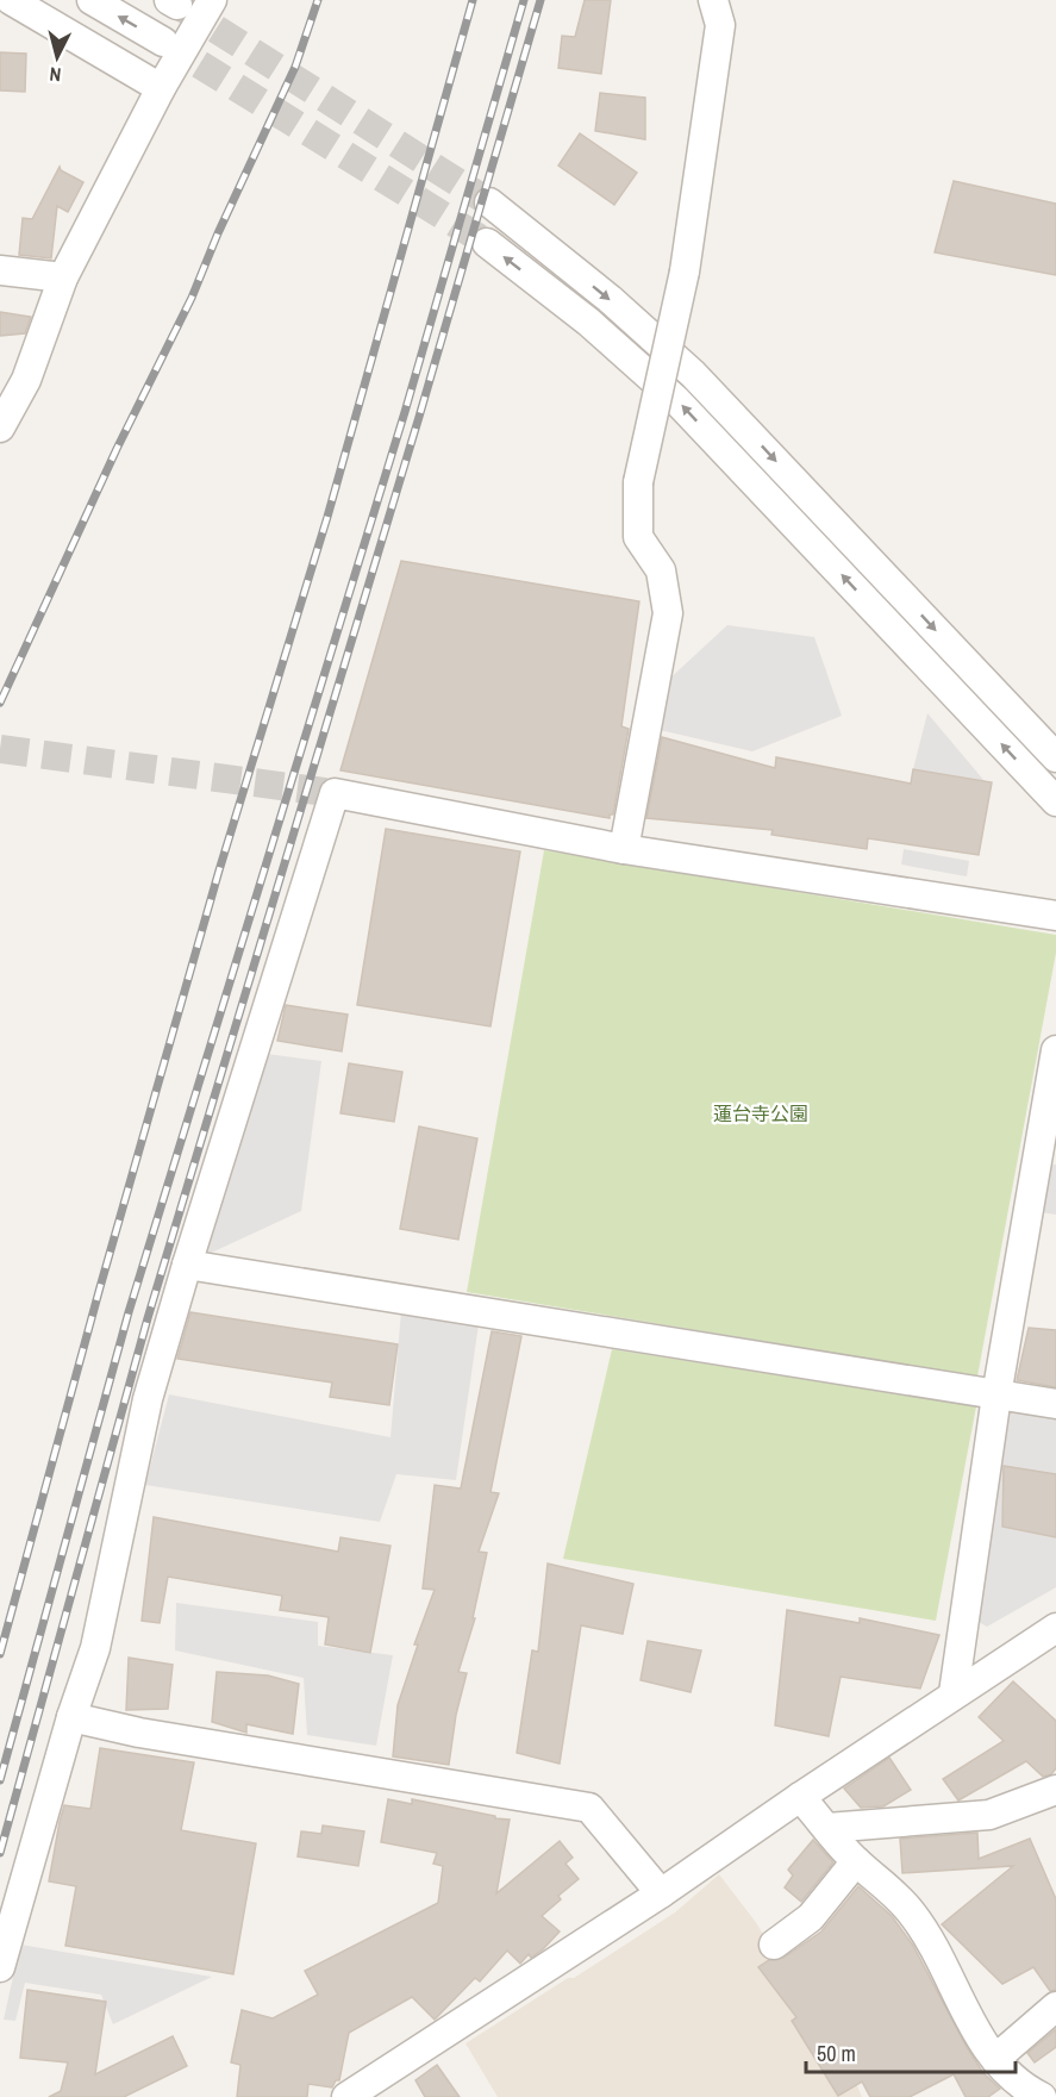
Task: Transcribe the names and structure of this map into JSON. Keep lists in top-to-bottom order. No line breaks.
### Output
{"parks":["蓮台寺公園"],"scale_bar":"50 m","north":"bottom"}
